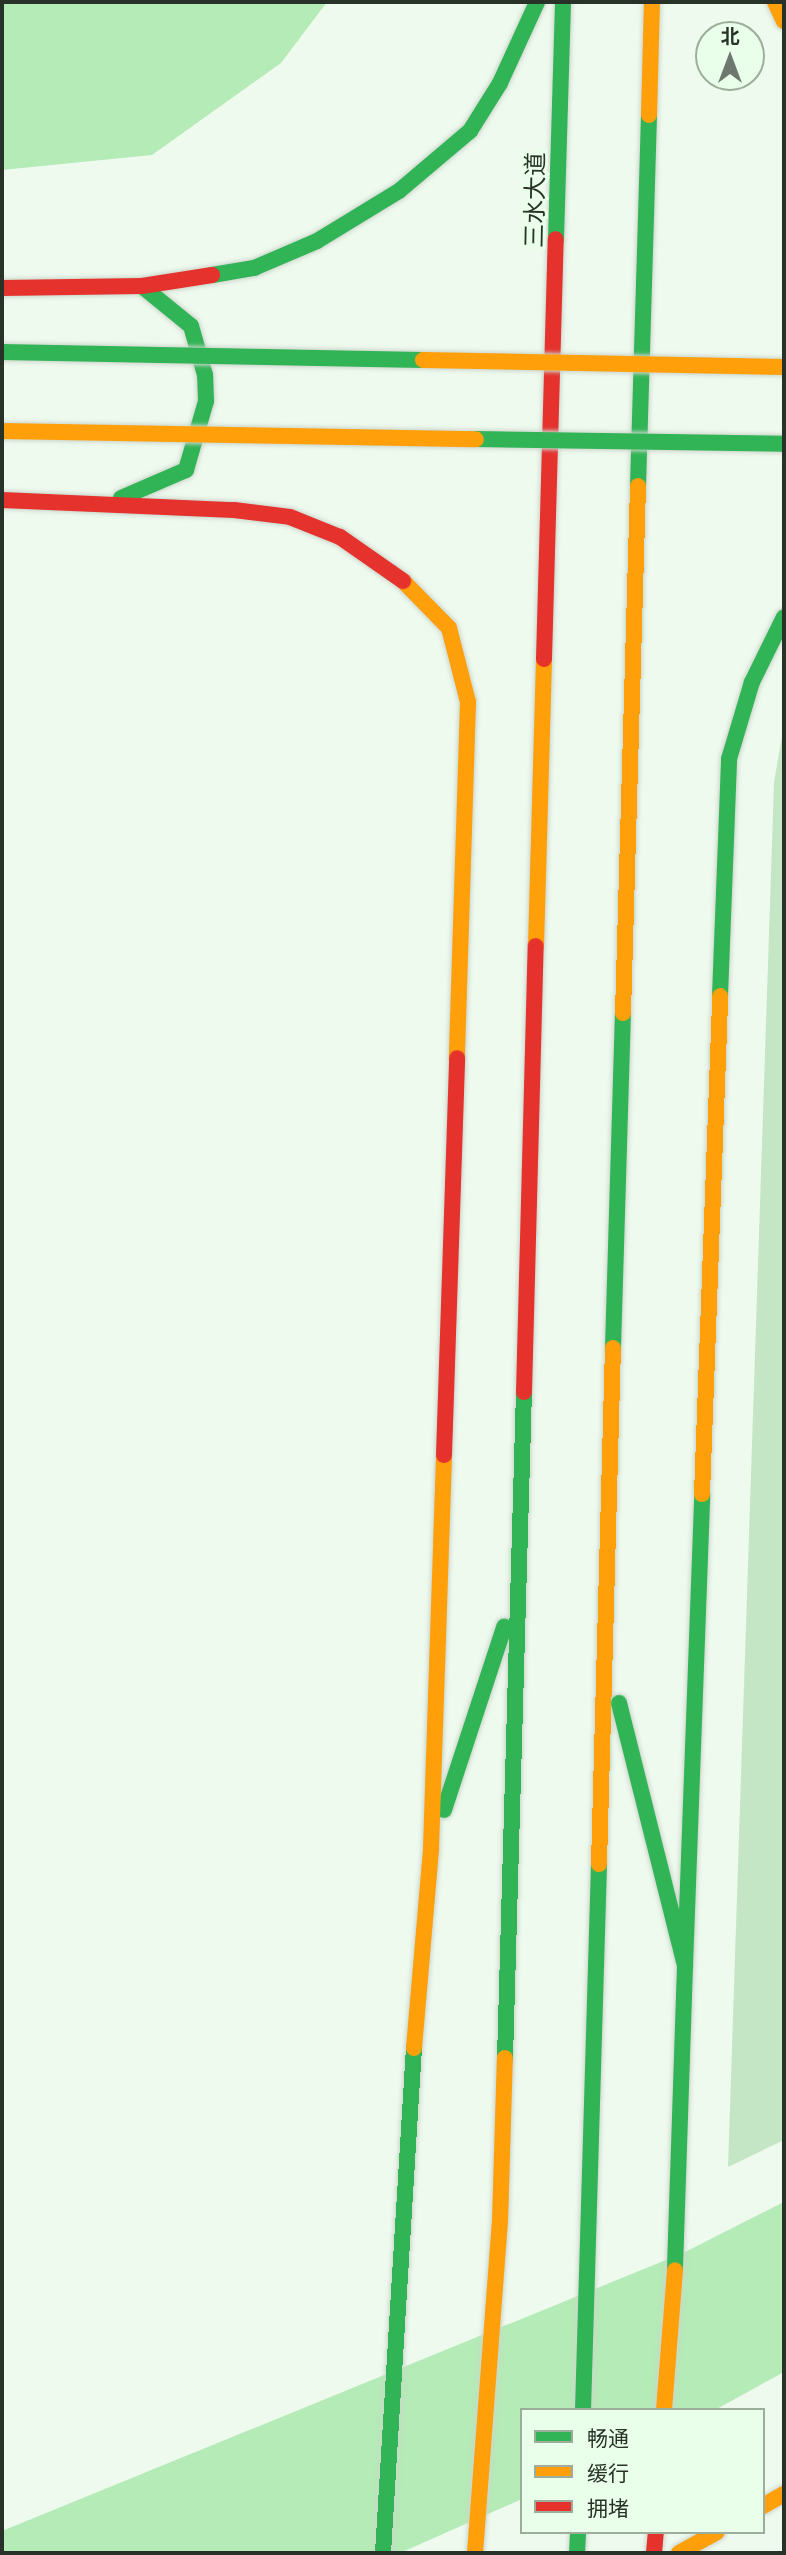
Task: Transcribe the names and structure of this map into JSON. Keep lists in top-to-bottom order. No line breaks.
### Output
{"streets":{"main road":["三水大道"]},"legend":["畅通","缓行","拥堵"],"north":"top"}
